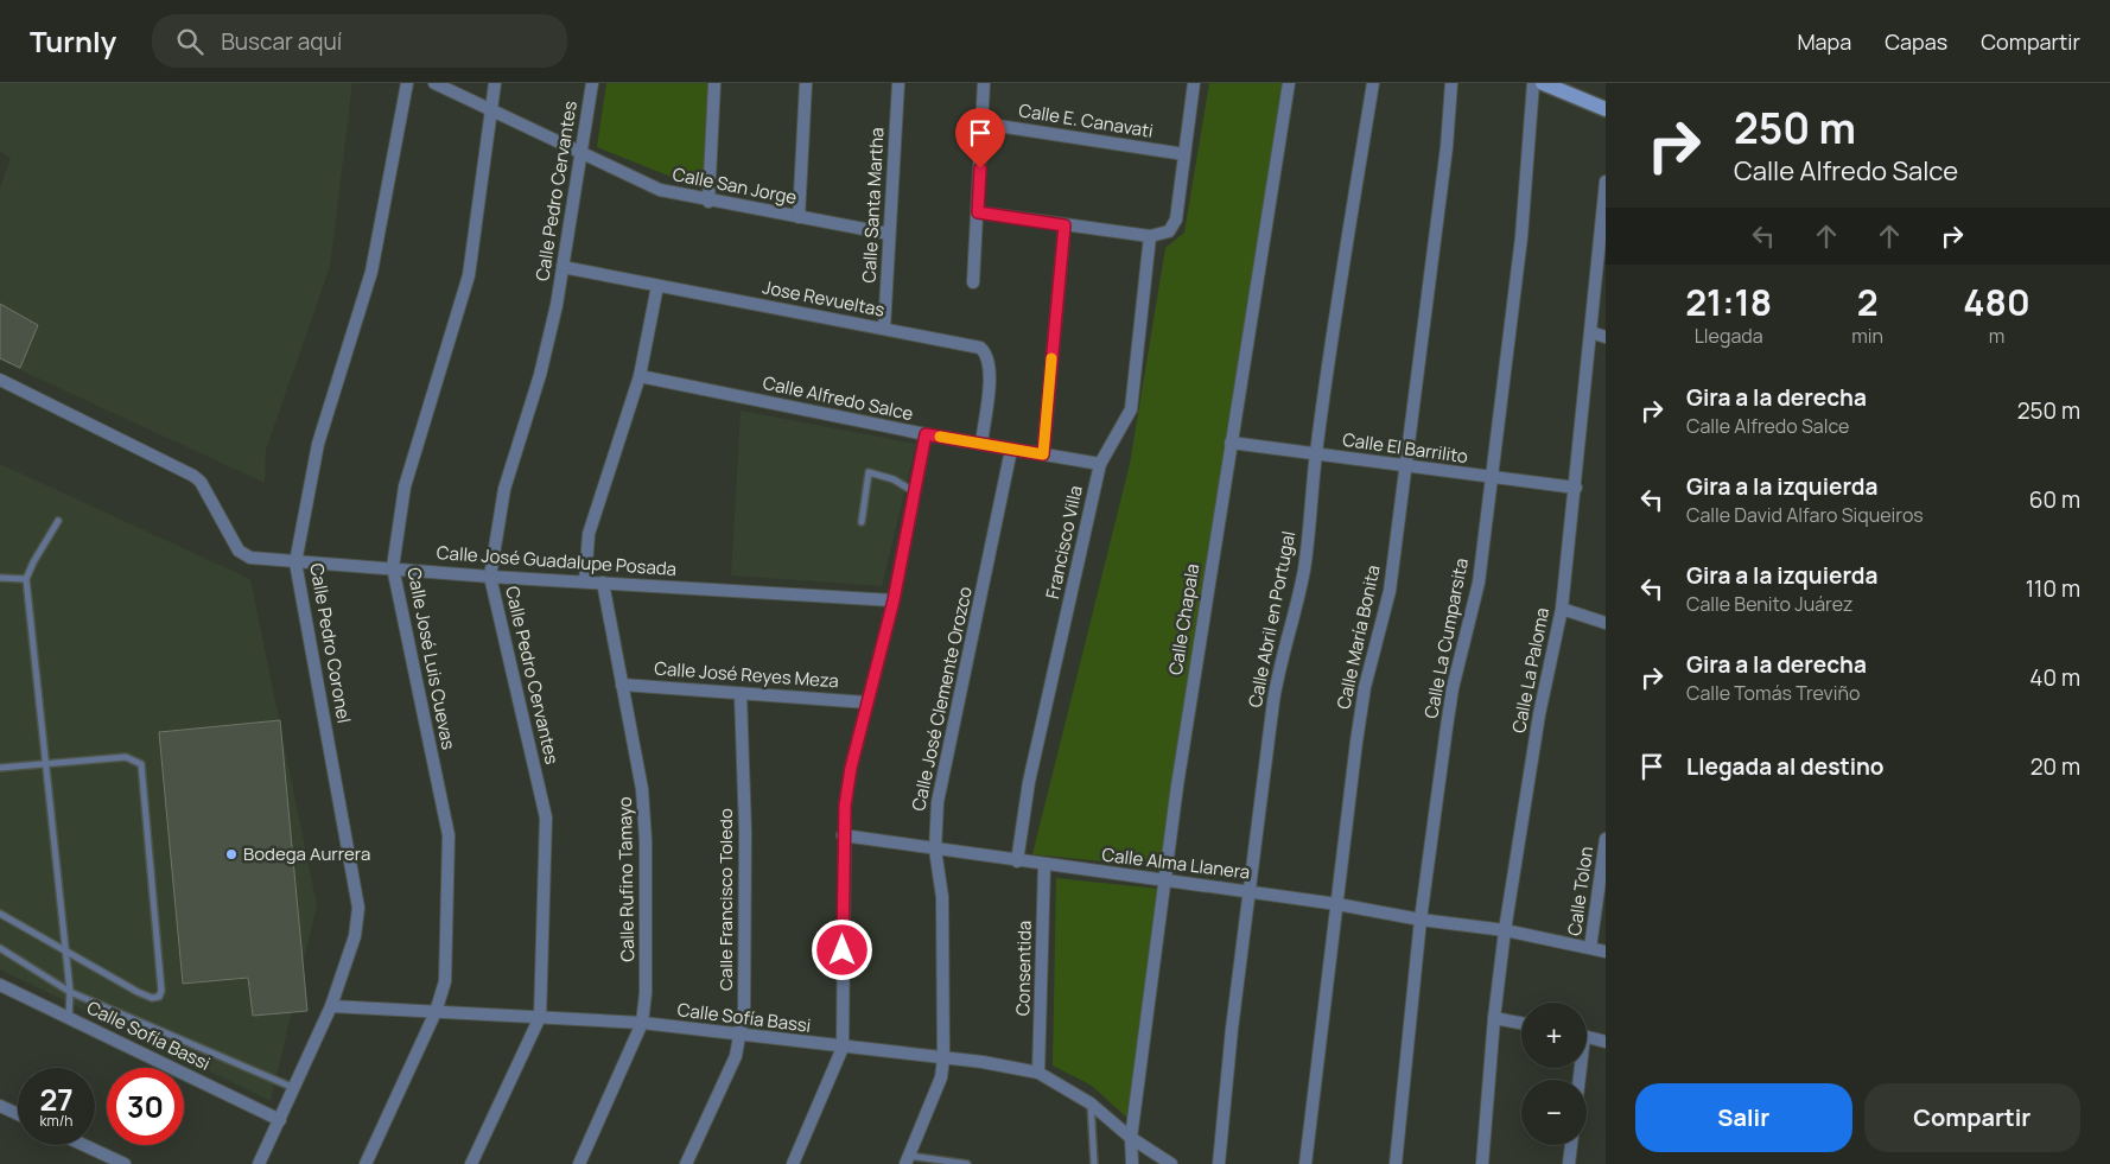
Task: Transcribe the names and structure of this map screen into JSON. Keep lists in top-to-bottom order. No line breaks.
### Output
{"streets":{"street":["Calle E. Canavati","Calle San Jorge","Calle Pedro Cervantes","Calle Santa Martha","Jose Revueltas","Calle Alfredo Salce","Calle El Barrilito","Francisco Villa","Calle José Guadalupe Posada","Calle Chapala","Calle Abril en Portugal","Calle María Bonita","Calle La Cumparsita","Calle Pedro Coronel","Calle José Luis Cuevas","Calle La Paloma","Calle José Reyes Meza","Calle José Clemente Orozco","Calle Alma Llanera","Calle Rufino Tamayo","Calle Tolon","Calle Francisco Toledo","Consentida","Calle Sofía Bassi"]},"crossings":[["Calle San Jorge","Calle Pedro Cervantes"],["Calle San Jorge","Calle Santa Martha"],["Calle San Jorge","Calle José Luis Cuevas"],["Calle Pedro Cervantes","Jose Revueltas"],["Calle Pedro Cervantes","Calle José Guadalupe Posada"],["Calle Pedro Cervantes","Calle Sofía Bassi"],["Calle Santa Martha","Jose Revueltas"],["Jose Revueltas","Calle Alfredo Salce"],["Calle Alfredo Salce","Francisco Villa"],["Calle Alfredo Salce","Calle José Clemente Orozco"],["Calle El Barrilito","Calle Chapala"],["Calle El Barrilito","Calle Abril en Portugal"],["Calle El Barrilito","Calle María Bonita"],["Calle El Barrilito","Calle La Cumparsita"],["Calle El Barrilito","Calle La Paloma"],["Francisco Villa","Calle Alma Llanera"],["Calle José Guadalupe Posada","Calle Pedro Coronel"],["Calle José Guadalupe Posada","Calle José Luis Cuevas"],["Calle José Guadalupe Posada","Calle Rufino Tamayo"],["Calle Chapala","Calle Alma Llanera"],["Calle Chapala","Calle Sofía Bassi"],["Calle Abril en Portugal","Calle Alma Llanera"],["Calle María Bonita","Calle Alma Llanera"],["Calle La Cumparsita","Calle Alma Llanera"],["Calle Pedro Coronel","Calle Sofía Bassi"],["Calle José Luis Cuevas","Calle Sofía Bassi"],["Calle La Paloma","Calle Alma Llanera"],["Calle José Reyes Meza","Calle Rufino Tamayo"],["Calle José Reyes Meza","Calle Francisco Toledo"],["Calle José Clemente Orozco","Calle Alma Llanera"],["Calle José Clemente Orozco","Calle Sofía Bassi"],["Calle Alma Llanera","Calle Tolon"],["Calle Alma Llanera","Consentida"],["Calle Rufino Tamayo","Calle Sofía Bassi"],["Calle Francisco Toledo","Calle Sofía Bassi"],["Consentida","Calle Sofía Bassi"]],"places":["Bodega Aurrera"],"page":{"header":"Turnly","search":"Buscar aquí","nav":["Mapa","Capas","Compartir"],"turn":["250 m","Calle Alfredo Salce"],"eta":["21:18","Llegada","2","min","480","m"],"list":[{"name":"Gira a la derecha","note":"Calle Alfredo Salce","value":"250 m"},{"name":"Gira a la izquierda","note":"Calle David Alfaro Siqueiros","value":"60 m"},{"name":"Gira a la izquierda","note":"Calle Benito Juárez","value":"110 m"},{"name":"Gira a la derecha","note":"Calle Tomás Treviño","value":"40 m"},{"name":"Llegada al destino","value":"20 m"}],"map_buttons":["+","−"],"speed":"27 km/h","limit":"30","buttons":["Salir","Compartir"]}}
